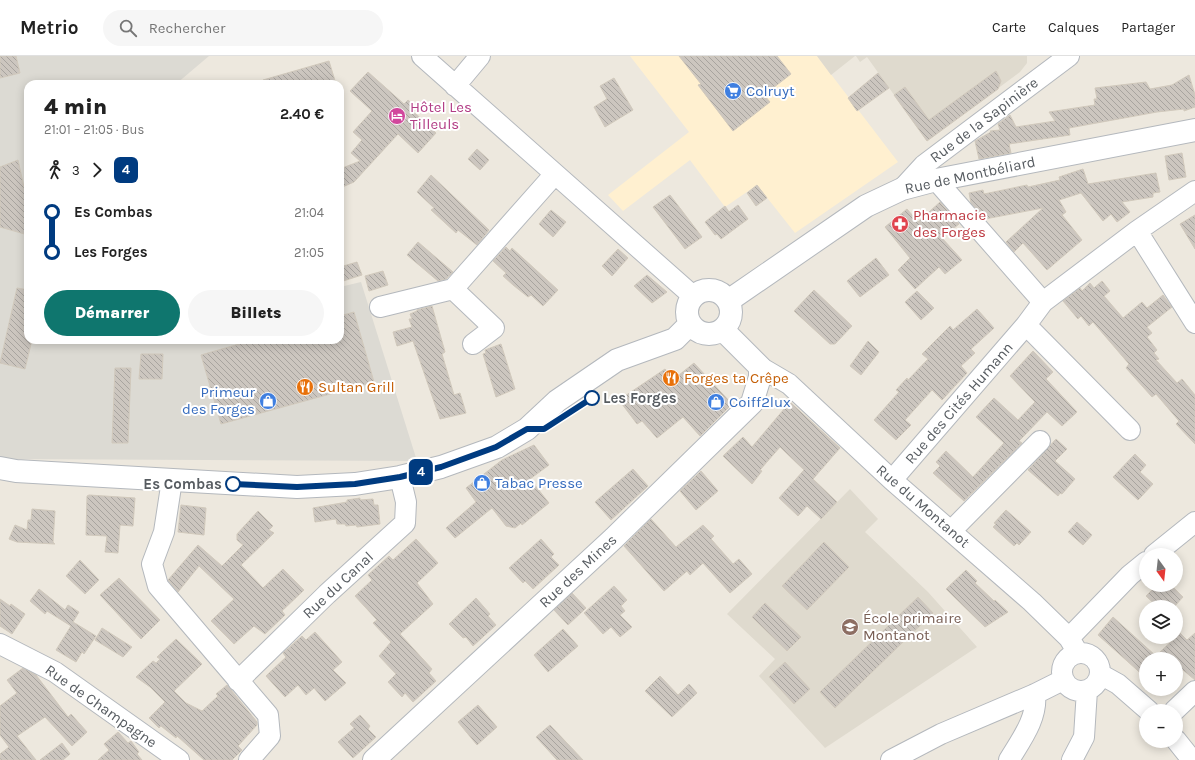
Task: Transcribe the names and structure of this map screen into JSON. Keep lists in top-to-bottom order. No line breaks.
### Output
{"streets":{"street":["Rue de la Sapinière","Rue de Montbéliard","Rue des Cités Humann","Rue du Montanot","Rue des Mines","Rue du Canal","Rue de Champagne"]},"crossings":[["Rue de la Sapinière","Rue de Montbéliard"],["Rue des Cités Humann","Rue du Montanot"],["Rue du Montanot","Rue des Mines"]],"places":{"supermarket":["Colruyt"],"hotel":["Hôtel Les Tilleuls"],"pharmacy":["Pharmacie des Forges"],"restaurant":["Forges ta Crêpe","Sultan Grill"],"other":["Les Forges","Es Combas"],"shop":["Primeur des Forges","Coiff2lux","Tabac Presse"],"school or university":["École primaire Montanot"]},"lines":["bus line 4"],"north":"bottom","page":{"header":"Metrio","search":"Rechercher","nav":["Carte","Calques","Partager"],"on_map":"4","heading":["4 min","21:01 – 21:05 · Bus","2.40 €"],"legs":["3","4"],"list":[{"name":"Es Combas","value":"21:04"},{"name":"Les Forges","value":"21:05"}],"buttons":["Démarrer","Billets"],"map_buttons":["+","−"]}}
